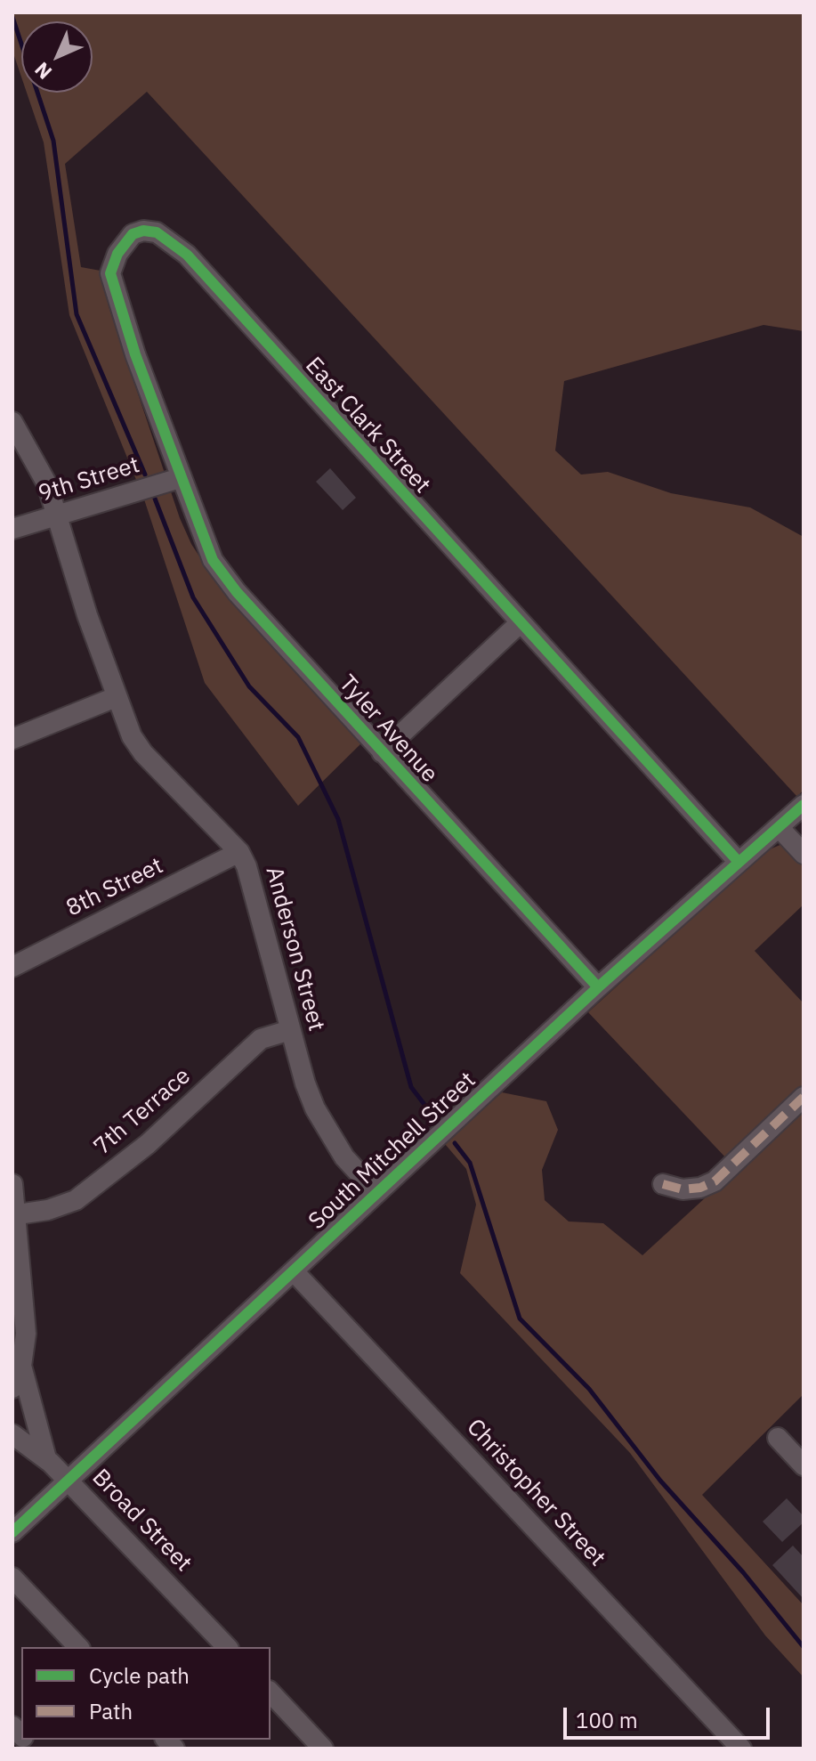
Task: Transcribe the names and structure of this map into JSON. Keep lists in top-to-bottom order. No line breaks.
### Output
{"streets":{"street":["East Clark Street","9th Street","Tyler Avenue","8th Street","Anderson Street","7th Terrace","South Mitchell Street","Christopher Street","Broad Street"]},"crossings":[["East Clark Street","9th Street"],["East Clark Street","Tyler Avenue"],["East Clark Street","South Mitchell Street"],["9th Street","Tyler Avenue"],["9th Street","Anderson Street"],["Tyler Avenue","South Mitchell Street"],["8th Street","Anderson Street"],["Anderson Street","7th Terrace"],["Anderson Street","South Mitchell Street"],["South Mitchell Street","Christopher Street"],["South Mitchell Street","Broad Street"]],"legend":["Cycle path","Path"],"scale_bar":"100 m","north":"bottom left"}
